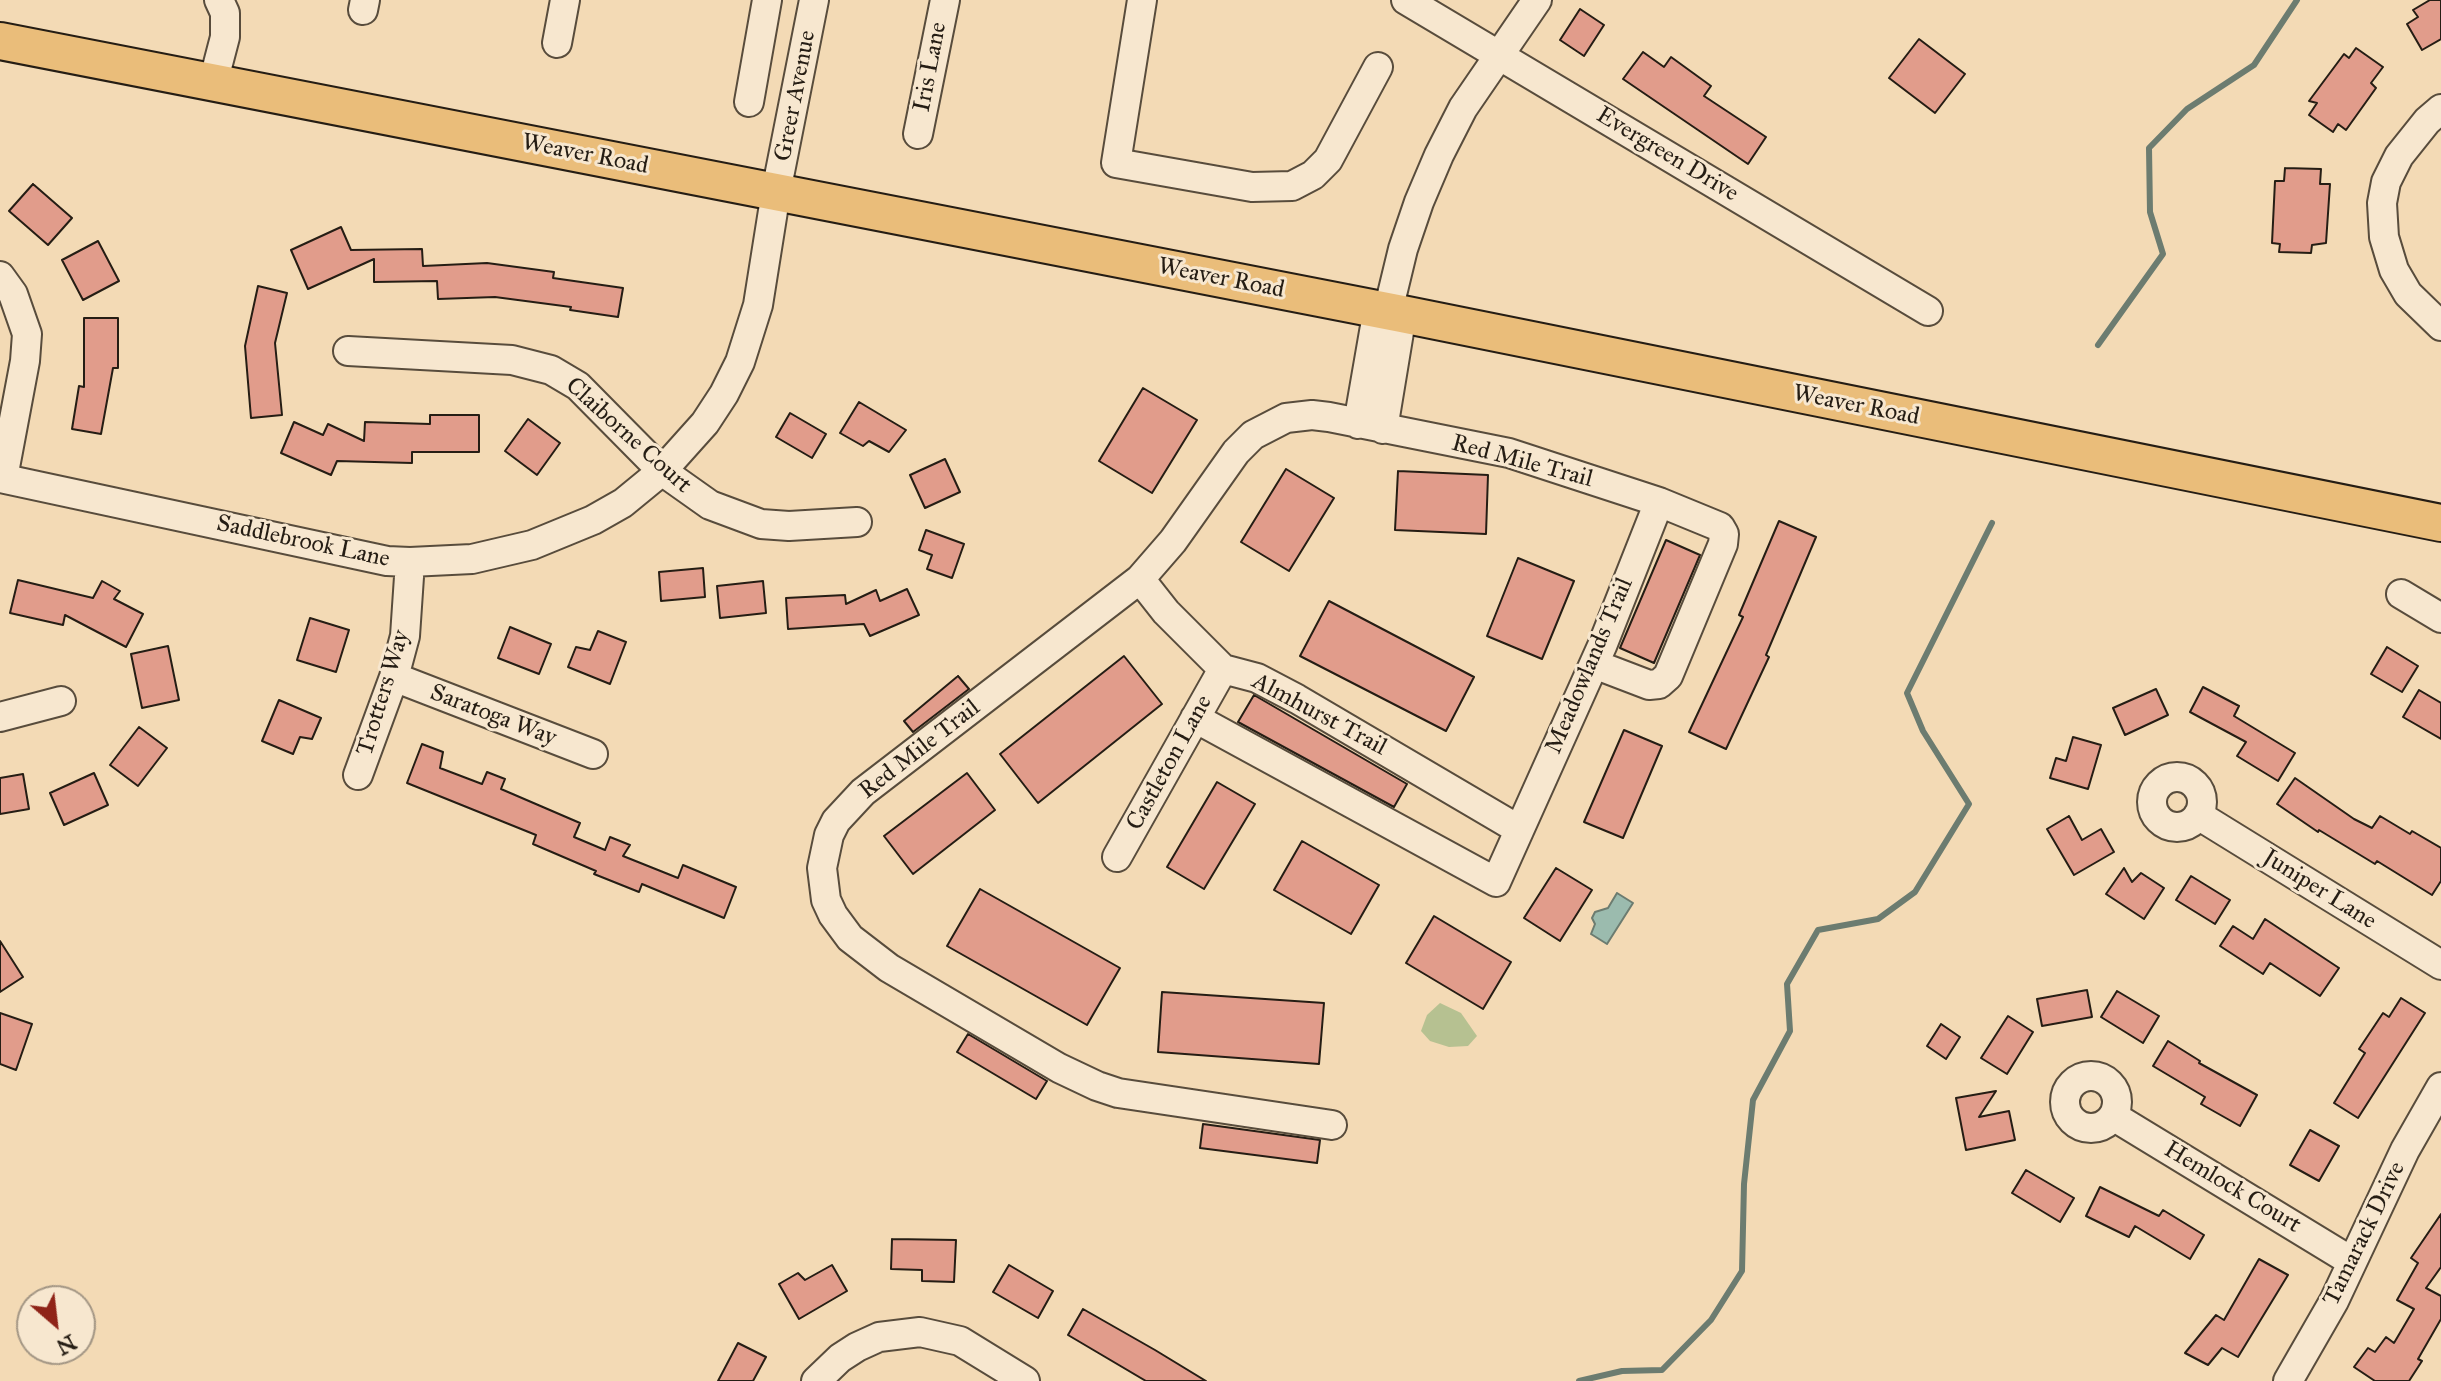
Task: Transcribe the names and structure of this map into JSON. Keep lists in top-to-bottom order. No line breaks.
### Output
{"streets":{"main road":["Weaver Road"],"street":["Iris Lane","Greer Avenue","Evergreen Drive","Claiborne Court","Red Mile Trail","Saddlebrook Lane","Meadowlands Trail","Trotters Way","Almhurst Trail","Saratoga Way","Castleton Lane","Juniper Lane","Hemlock Court","Tamarack Drive"]},"crossings":[["Greer Avenue","Weaver Road"],["Greer Avenue","Saddlebrook Lane"],["Weaver Road","Saddlebrook Lane"],["Claiborne Court","Saddlebrook Lane"],["Red Mile Trail","Meadowlands Trail"],["Red Mile Trail","Almhurst Trail"],["Saddlebrook Lane","Trotters Way"],["Meadowlands Trail","Almhurst Trail"],["Meadowlands Trail","Castleton Lane"],["Trotters Way","Saratoga Way"],["Almhurst Trail","Castleton Lane"],["Hemlock Court","Tamarack Drive"]],"north":"bottom right"}
